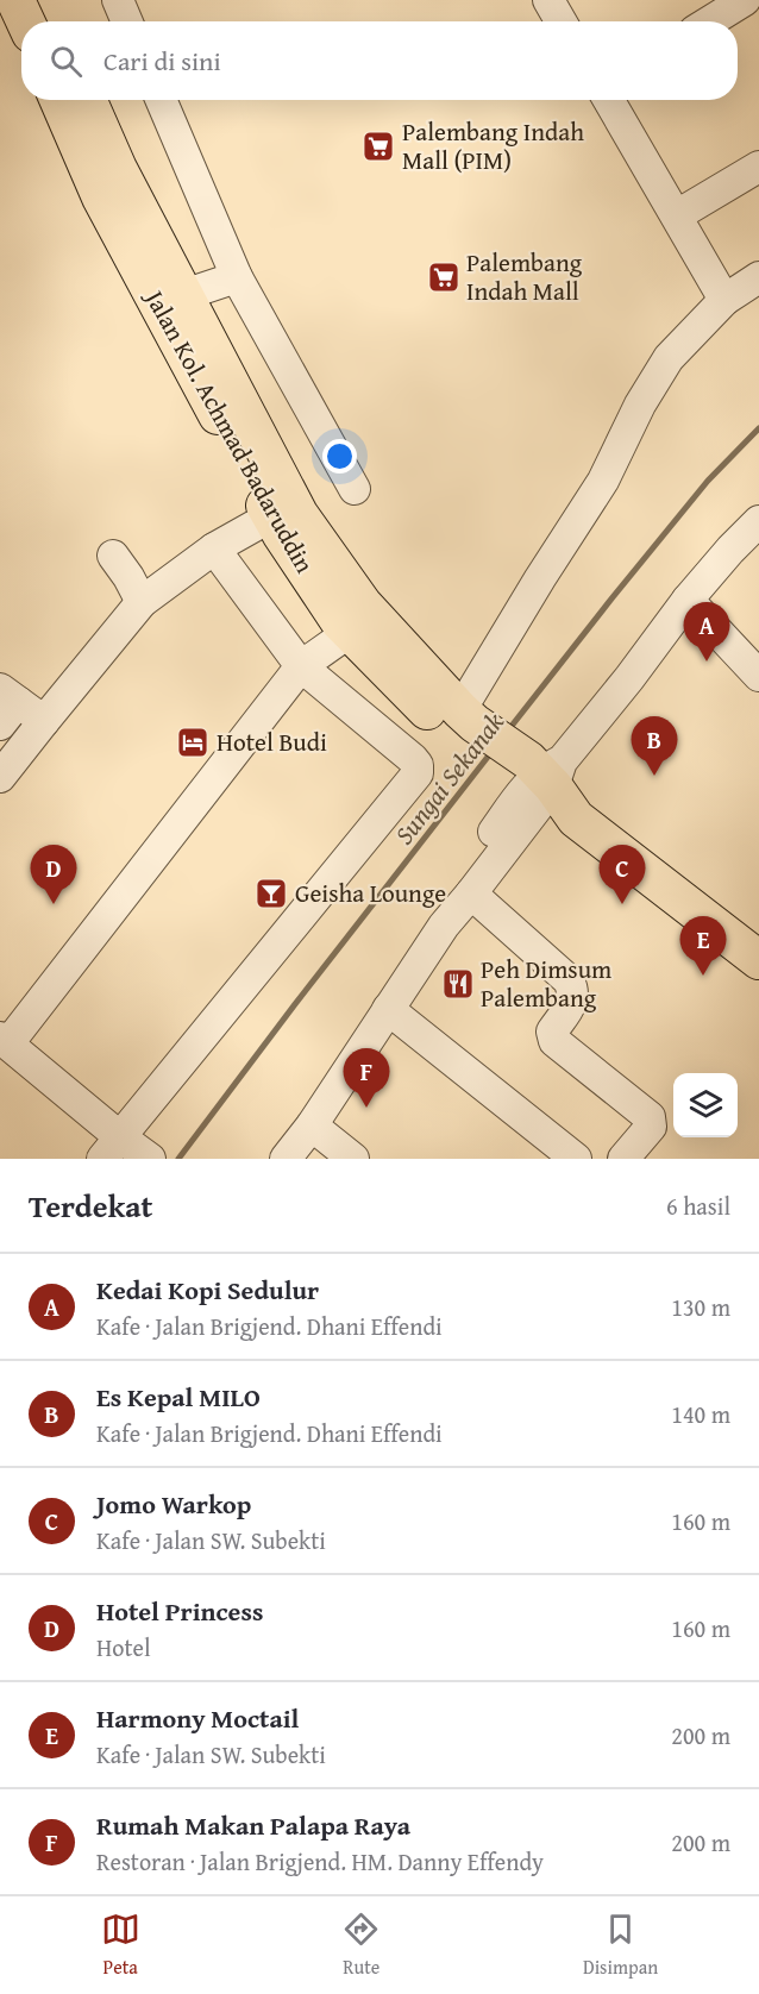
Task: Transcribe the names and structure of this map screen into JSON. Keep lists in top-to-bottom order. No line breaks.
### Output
{"streets":{"main road":["Jalan Kol. Achmad Badaruddin"]},"water":["Sungai Sekanak"],"places":{"supermarket":["Palembang Indah Mall (PIM)","Palembang Indah Mall"],"hotel":["Hotel Budi"],"bar":["Geisha Lounge"],"restaurant":["Peh Dimsum Palembang"]},"page":{"search":"Cari di sini","pins":["A","B","C","D","E","F"],"heading":["Terdekat","6 hasil"],"list":[{"mark":"A","name":"Kedai Kopi Sedulur","note":"Kafe · Jalan Brigjend. Dhani Effendi","value":"130 m"},{"mark":"B","name":"Es Kepal MILO","note":"Kafe · Jalan Brigjend. Dhani Effendi","value":"140 m"},{"mark":"C","name":"Jomo Warkop","note":"Kafe · Jalan SW. Subekti","value":"160 m"},{"mark":"D","name":"Hotel Princess","note":"Hotel","value":"160 m"},{"mark":"E","name":"Harmony Moctail","note":"Kafe · Jalan SW. Subekti","value":"200 m"},{"mark":"F","name":"Rumah Makan Palapa Raya","note":"Restoran · Jalan Brigjend. HM. Danny Effendy","value":"200 m"}],"nav":["Peta","Rute","Disimpan"]}}
